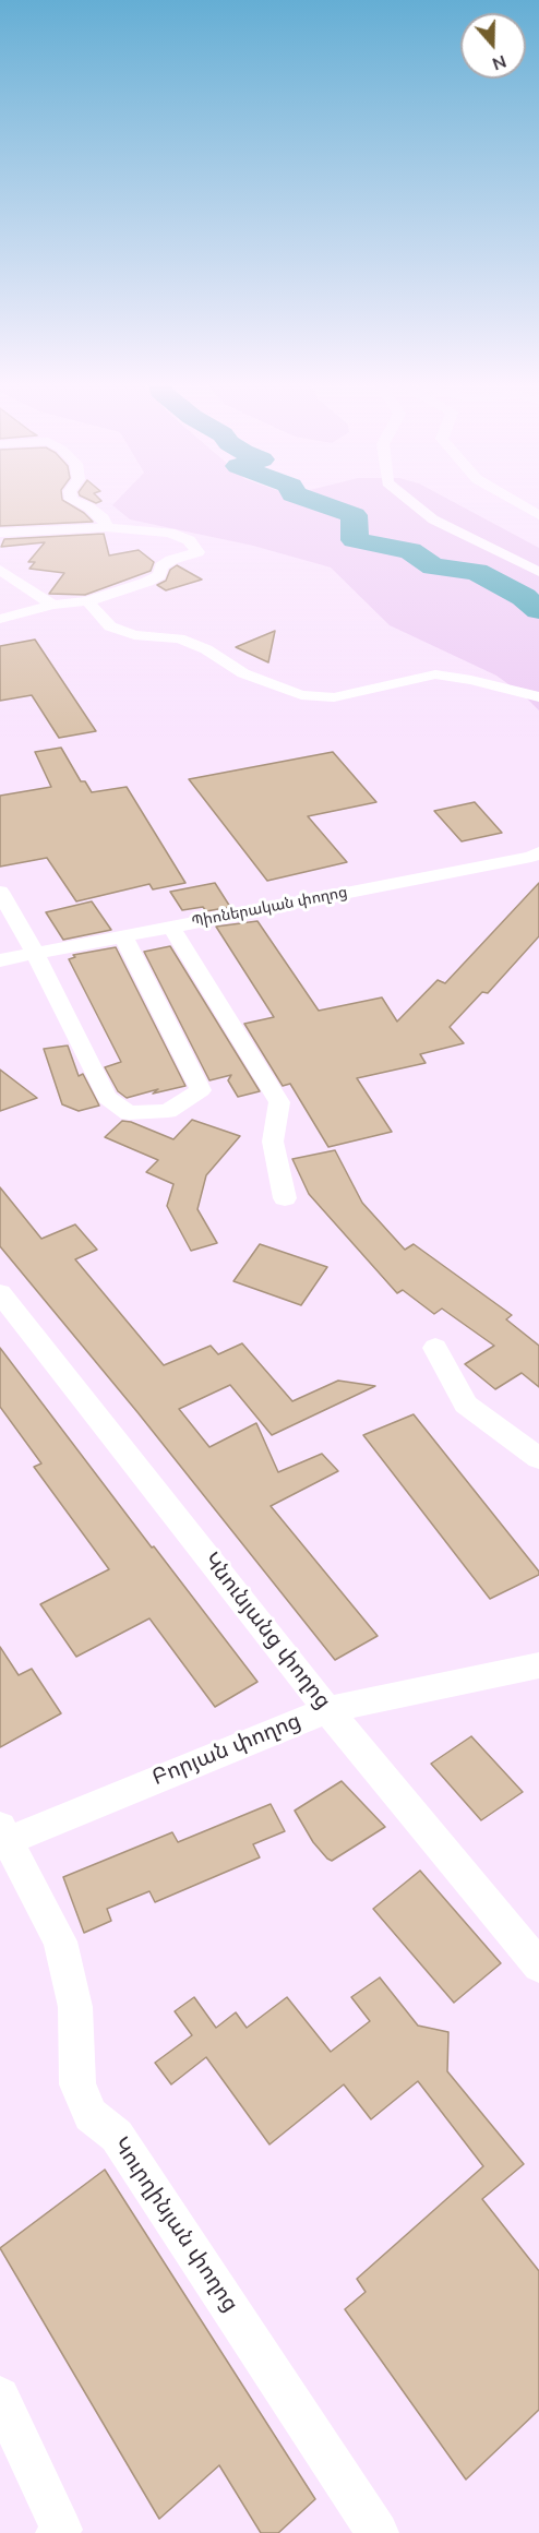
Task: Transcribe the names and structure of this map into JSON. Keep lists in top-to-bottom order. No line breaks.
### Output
{"streets":{"street":["Պիոներական փողոց","Կնունյանց փողոց","Բորյան փողոց","Կուրղինյան փողոց"]},"crossings":[["Կնունյանց փողոց","Բորյան փողոց"],["Բորյան փողոց","Կուրղինյան փողոց"]],"north":"bottom"}
